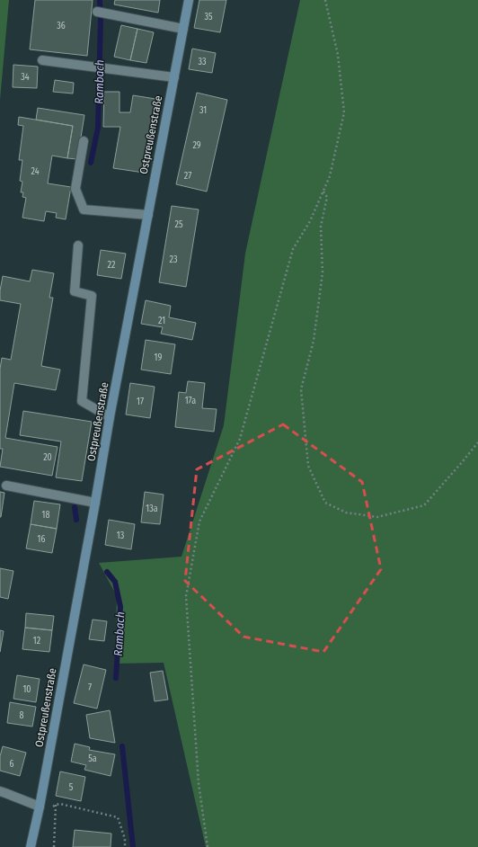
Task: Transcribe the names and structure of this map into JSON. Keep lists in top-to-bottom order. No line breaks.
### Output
{"streets":{"main road":["Ostpreußenstraße"]},"water":["Rambach"],"house_numbers":["35","36","33","34","31","29","24","27","25","23","22","21","19","17a","17","20","13a","18","13","16","12","7","10","8","5a","6","5"]}
